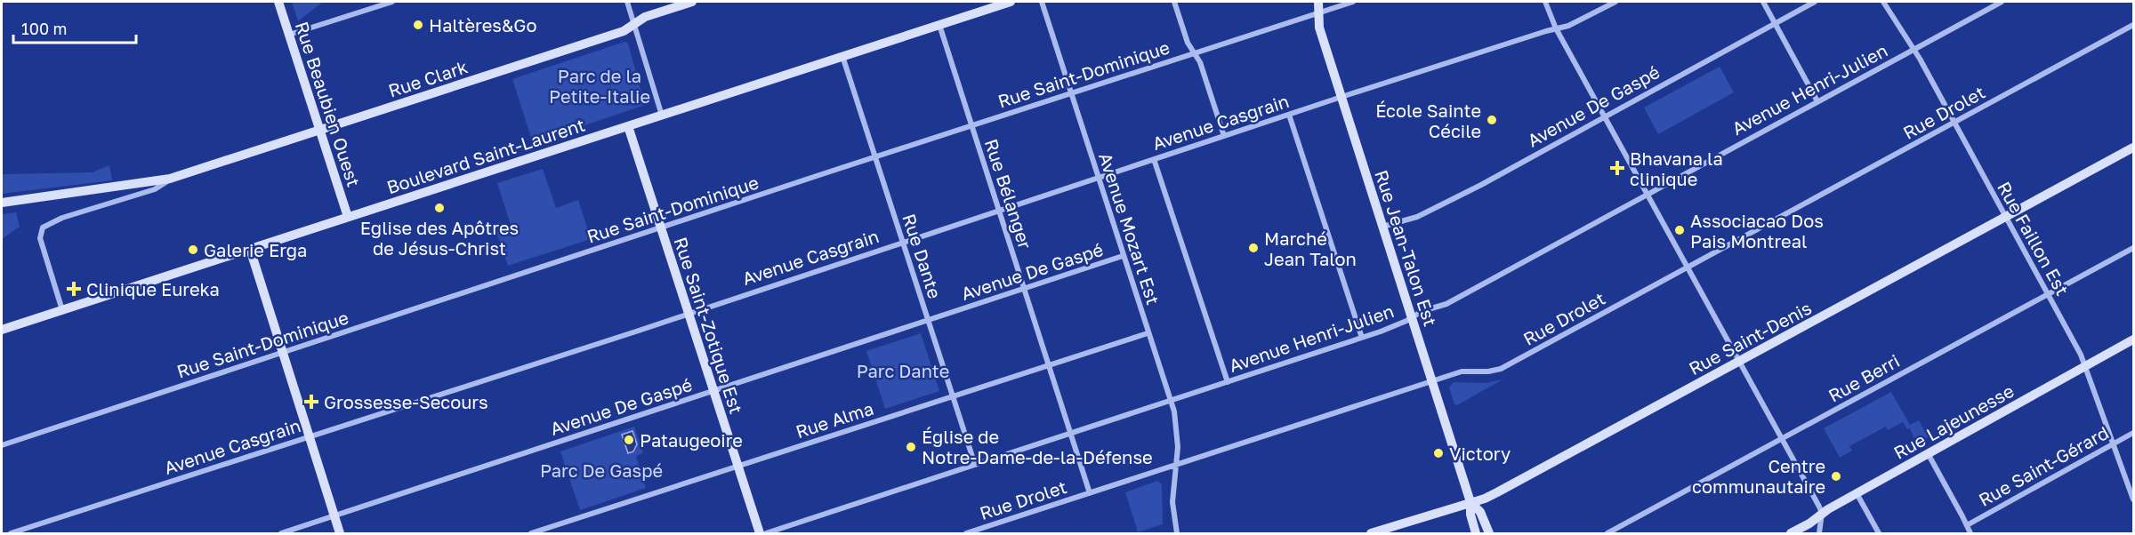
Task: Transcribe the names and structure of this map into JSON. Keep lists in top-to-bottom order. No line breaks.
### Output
{"streets":{"main road":["Rue Clark","Rue Beaubien Ouest","Boulevard Saint-Laurent","Rue Jean-Talon Est","Rue Saint-Zotique Est","Rue Saint-Denis","Rue Lajeunesse"],"street":["Rue Saint-Dominique","Avenue Henri-Julien","Avenue De Gaspé","Rue Drolet","Avenue Casgrain","Rue Bélanger","Avenue Mozart Est","Rue Faillon Est","Rue Dante","Rue Berri","Rue Alma","Rue Saint-Gérard"]},"crossings":[["Rue Saint-Dominique","Rue Bélanger"],["Rue Saint-Dominique","Avenue Mozart Est"],["Rue Saint-Dominique","Rue Jean-Talon Est"],["Rue Saint-Dominique","Rue Dante"],["Rue Saint-Dominique","Rue Saint-Zotique Est"],["Rue Clark","Rue Beaubien Ouest"],["Rue Clark","Boulevard Saint-Laurent"],["Avenue Henri-Julien","Rue Bélanger"],["Avenue Henri-Julien","Avenue Mozart Est"],["Avenue Henri-Julien","Rue Faillon Est"],["Avenue Henri-Julien","Rue Jean-Talon Est"],["Avenue Henri-Julien","Rue Dante"],["Rue Beaubien Ouest","Boulevard Saint-Laurent"],["Avenue De Gaspé","Rue Bélanger"],["Avenue De Gaspé","Avenue Mozart Est"],["Avenue De Gaspé","Rue Jean-Talon Est"],["Avenue De Gaspé","Rue Dante"],["Avenue De Gaspé","Rue Saint-Zotique Est"],["Rue Drolet","Rue Bélanger"],["Rue Drolet","Avenue Mozart Est"],["Rue Drolet","Rue Faillon Est"],["Rue Drolet","Rue Jean-Talon Est"],["Avenue Casgrain","Rue Bélanger"],["Avenue Casgrain","Avenue Mozart Est"],["Avenue Casgrain","Rue Jean-Talon Est"],["Avenue Casgrain","Rue Dante"],["Avenue Casgrain","Rue Saint-Zotique Est"],["Boulevard Saint-Laurent","Rue Bélanger"],["Boulevard Saint-Laurent","Rue Dante"],["Boulevard Saint-Laurent","Rue Saint-Zotique Est"],["Rue Bélanger","Rue Alma"],["Avenue Mozart Est","Rue Alma"],["Rue Faillon Est","Rue Saint-Denis"],["Rue Faillon Est","Rue Berri"],["Rue Faillon Est","Rue Lajeunesse"],["Rue Faillon Est","Rue Saint-Gérard"],["Rue Jean-Talon Est","Rue Saint-Denis"],["Rue Dante","Rue Alma"],["Rue Saint-Zotique Est","Rue Alma"]],"parks":["Parc de la Petite-Italie","Parc Dante","Parc De Gaspé"],"places":{"other":["Haltères&Go","École Sainte Cécile","Eglise des Apôtres de Jésus-Christ","Associacao Dos Pais Montreal","Marché Jean Talon","Galerie Erga","Pataugeoire","Église de Notre-Dame-de-la-Défense","Victory","Centre communautaire"],"health":["Bhavana la clinique","Clinique Eureka","Grossesse-Secours"]},"scale_bar":"100 m"}
